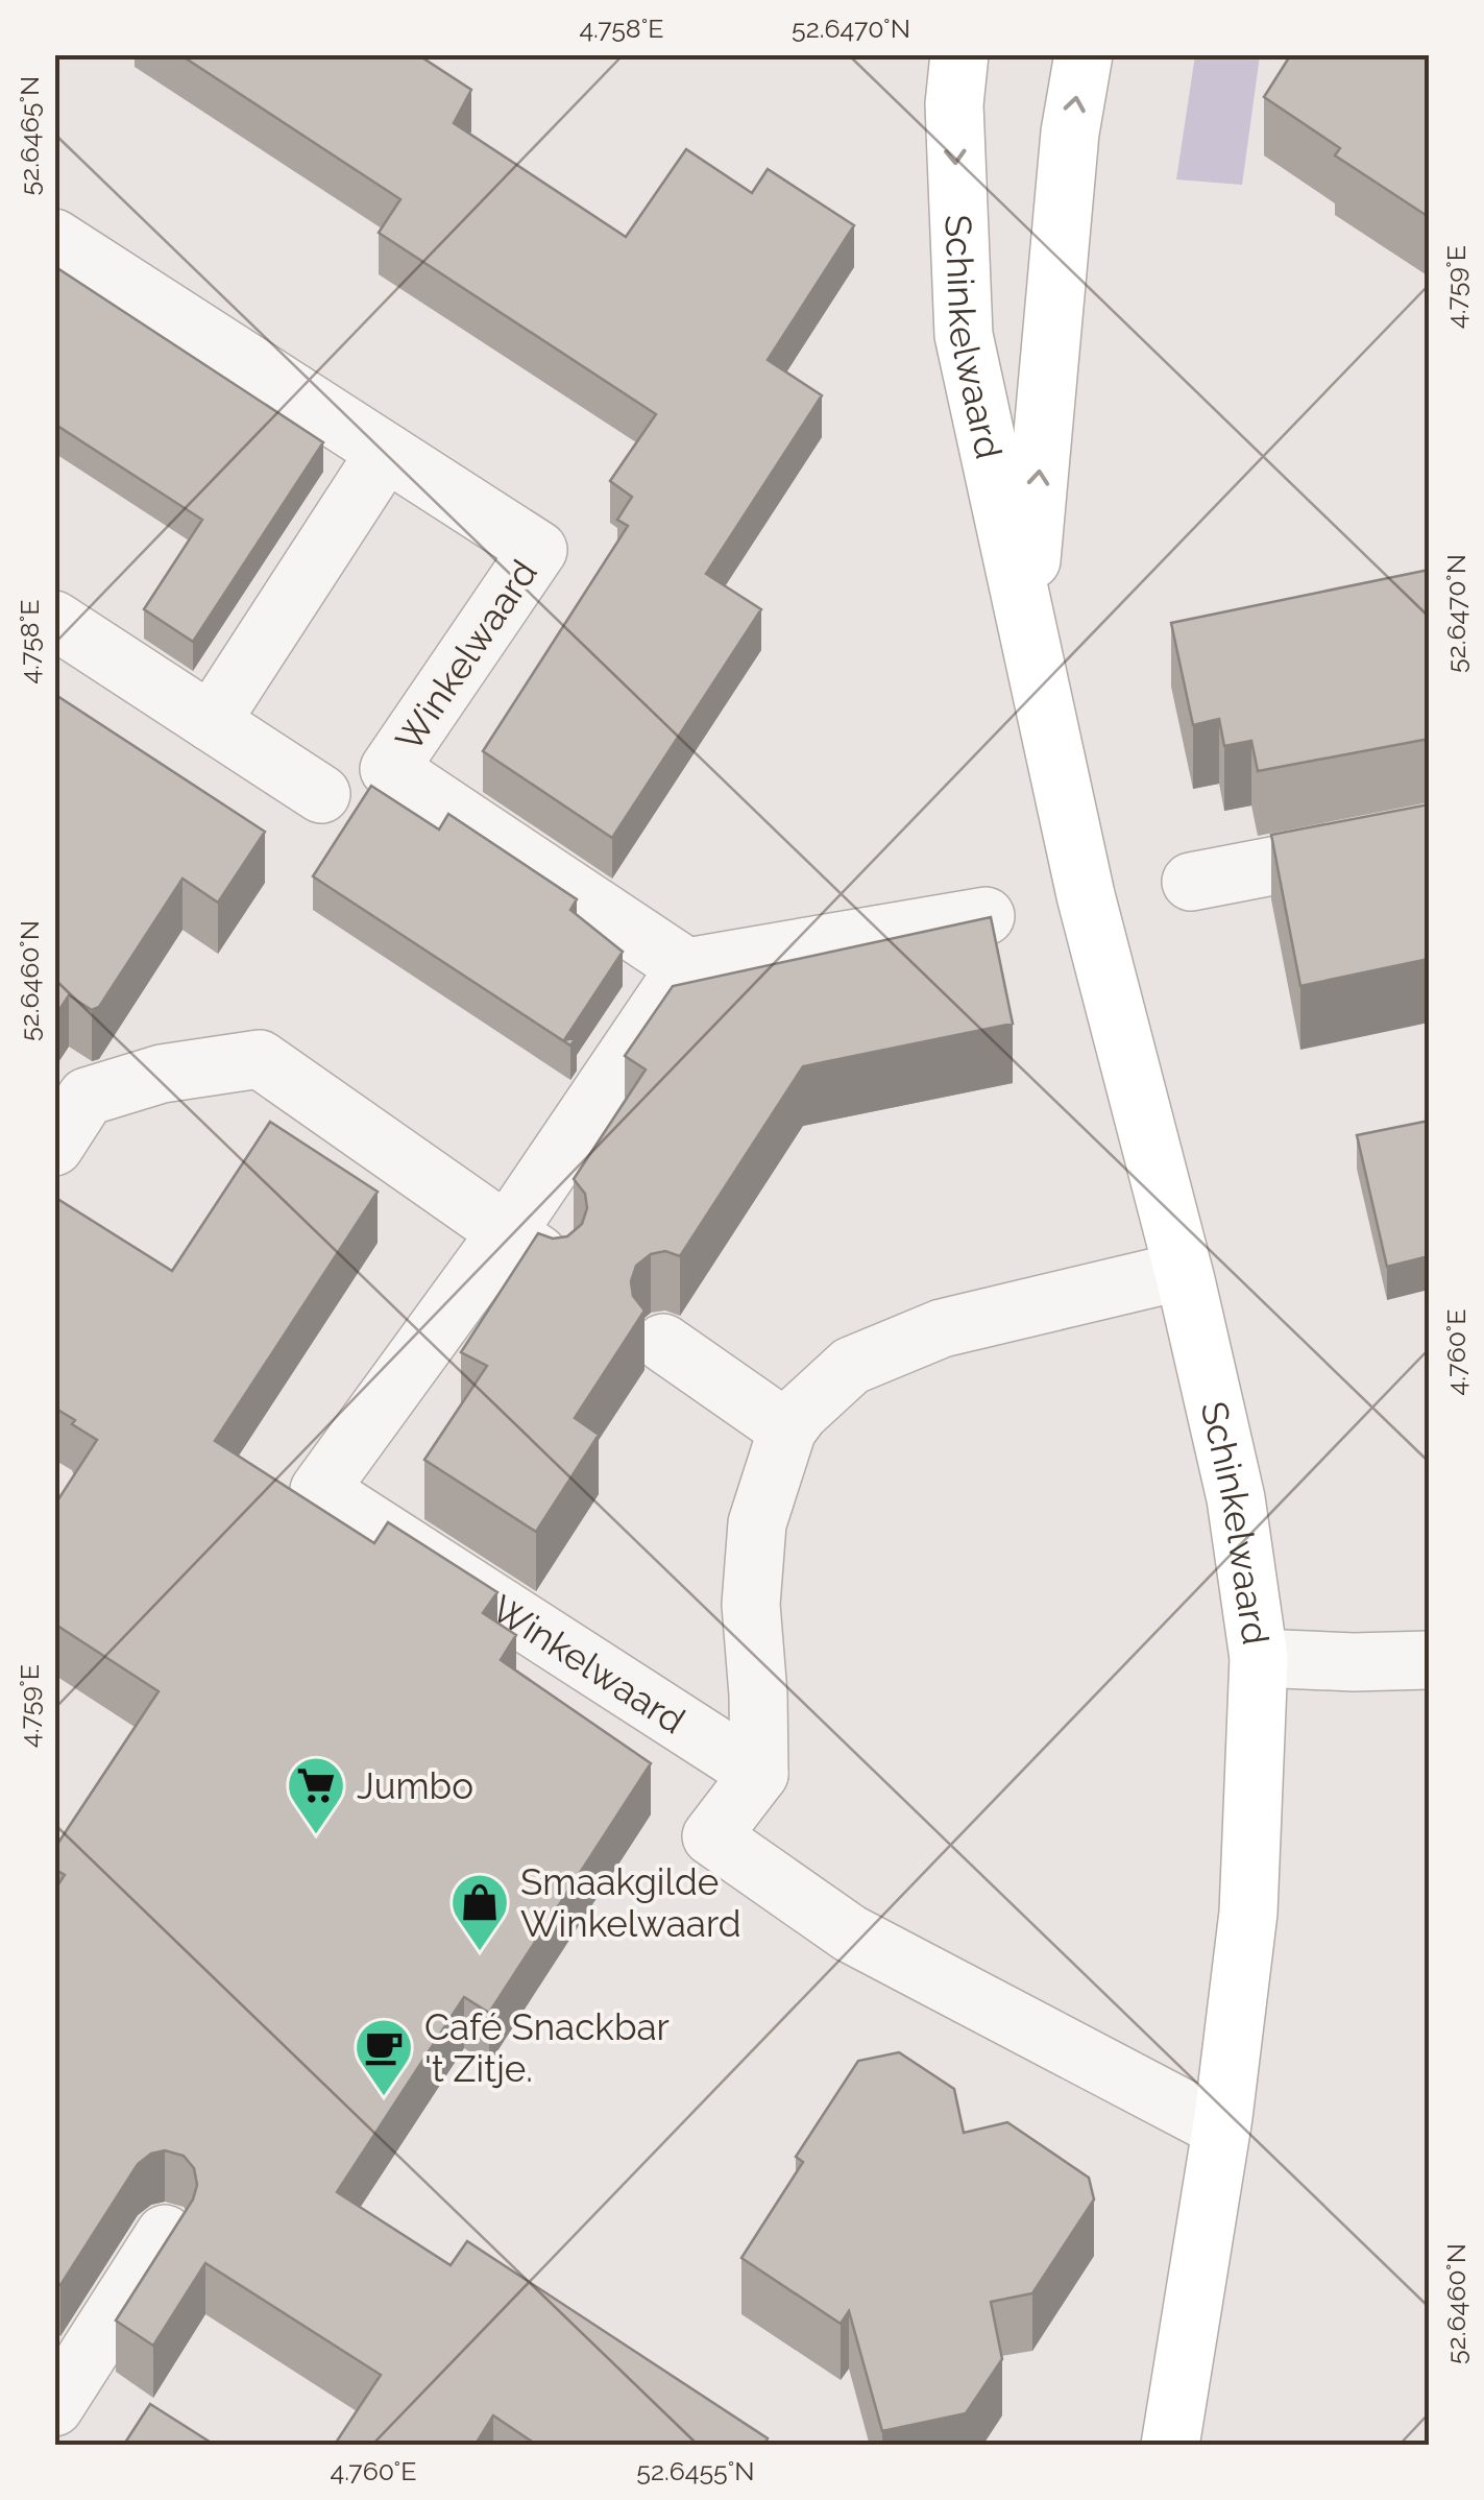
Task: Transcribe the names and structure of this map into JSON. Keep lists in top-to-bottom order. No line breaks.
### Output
{"streets":{"street":["Schinkelwaard","Winkelwaard"]},"places":{"supermarket":["Jumbo"],"shop":["Smaakgilde Winkelwaard"],"cafe":["Café Snackbar 't Zitje."]},"coordinates":["4.758°E","52.6470°N","52.6465°N","4.759°E","52.6460°N","4.760°E","52.6455°N"]}
